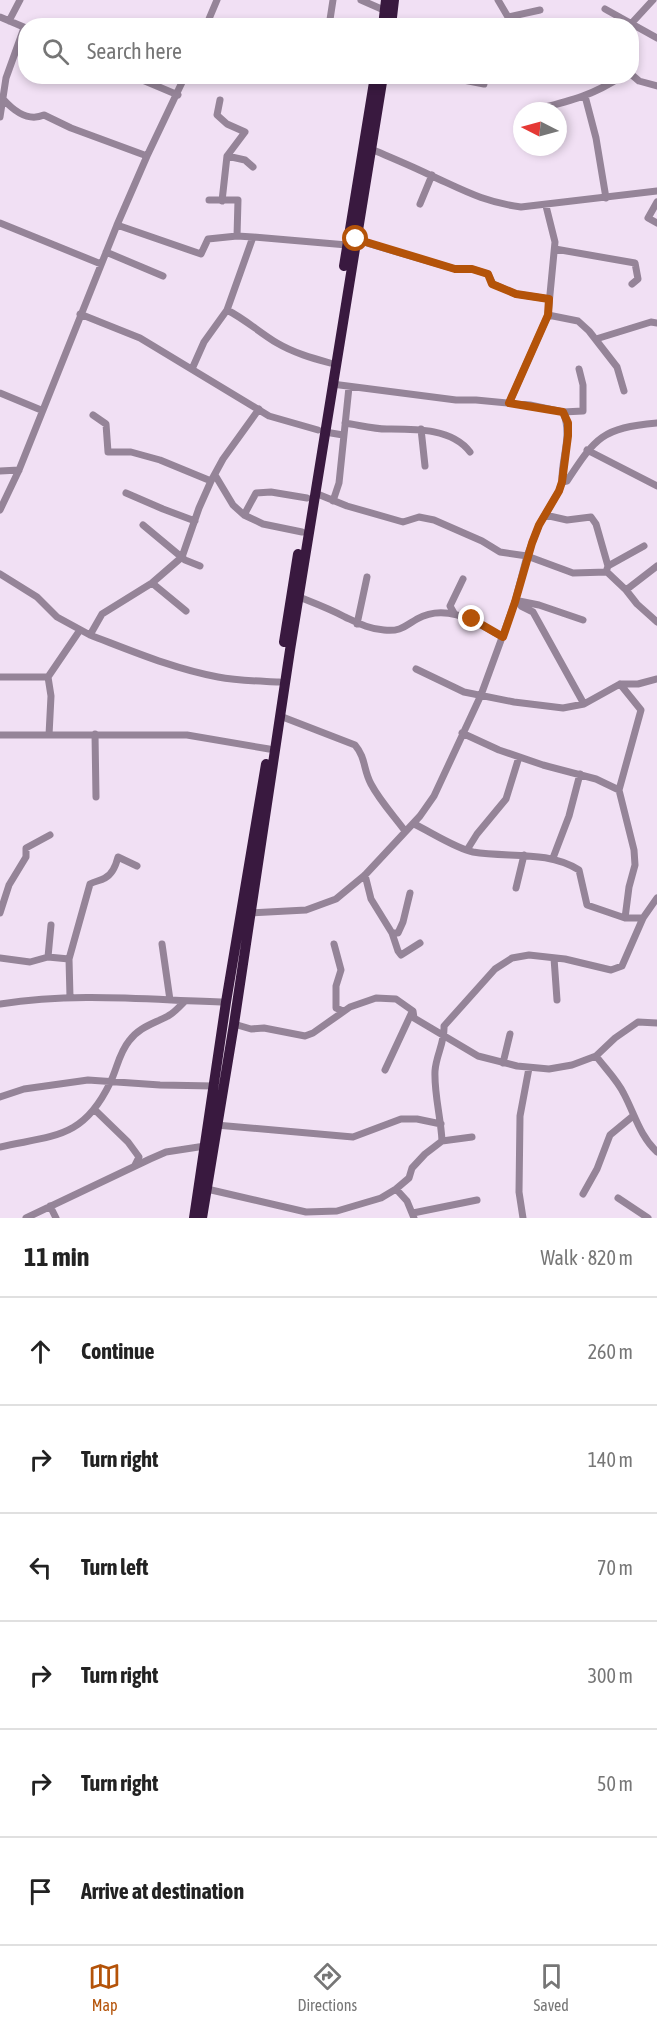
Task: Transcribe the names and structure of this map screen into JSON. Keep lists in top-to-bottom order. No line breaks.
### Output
{"north":"left","page":{"search":"Search here","heading":["11 min","Walk · 820 m"],"list":[["Continue","260 m"],["Turn right","140 m"],["Turn left","70 m"],["Turn right","300 m"],["Turn right","50 m"],"Arrive at destination"],"nav":["Map","Directions","Saved"]}}
